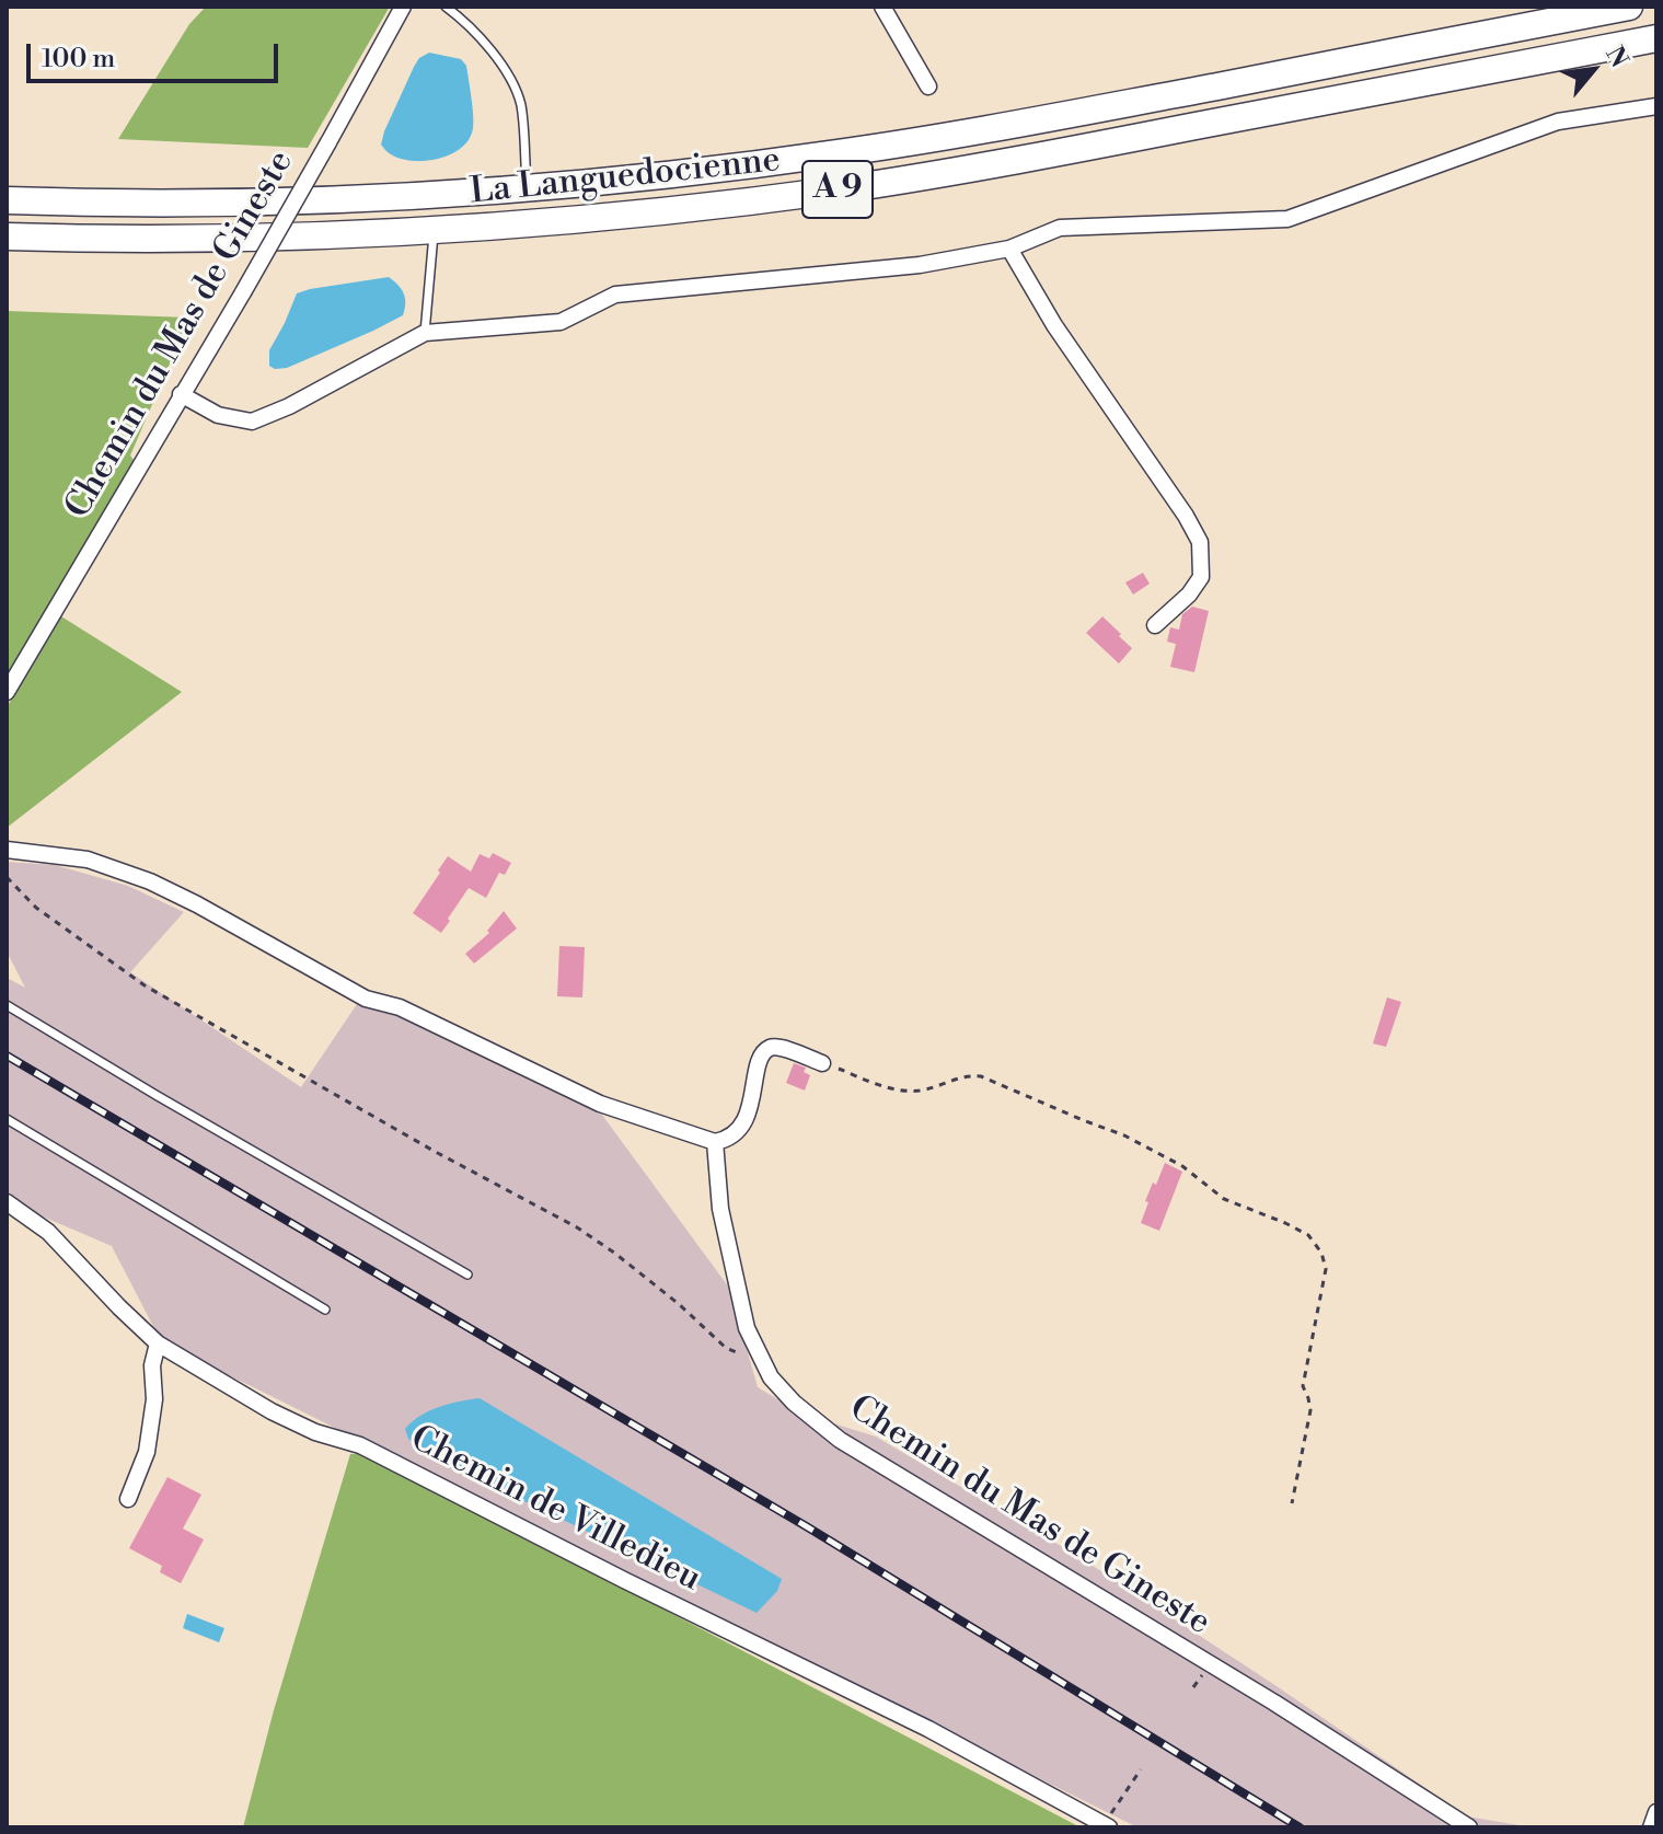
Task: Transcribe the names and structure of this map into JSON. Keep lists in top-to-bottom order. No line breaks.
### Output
{"streets":{"highway":["La Languedocienne","A 9"],"street":["Chemin du Mas de Gineste","Chemin de Villedieu"]},"scale_bar":"100 m","north":"top right"}
